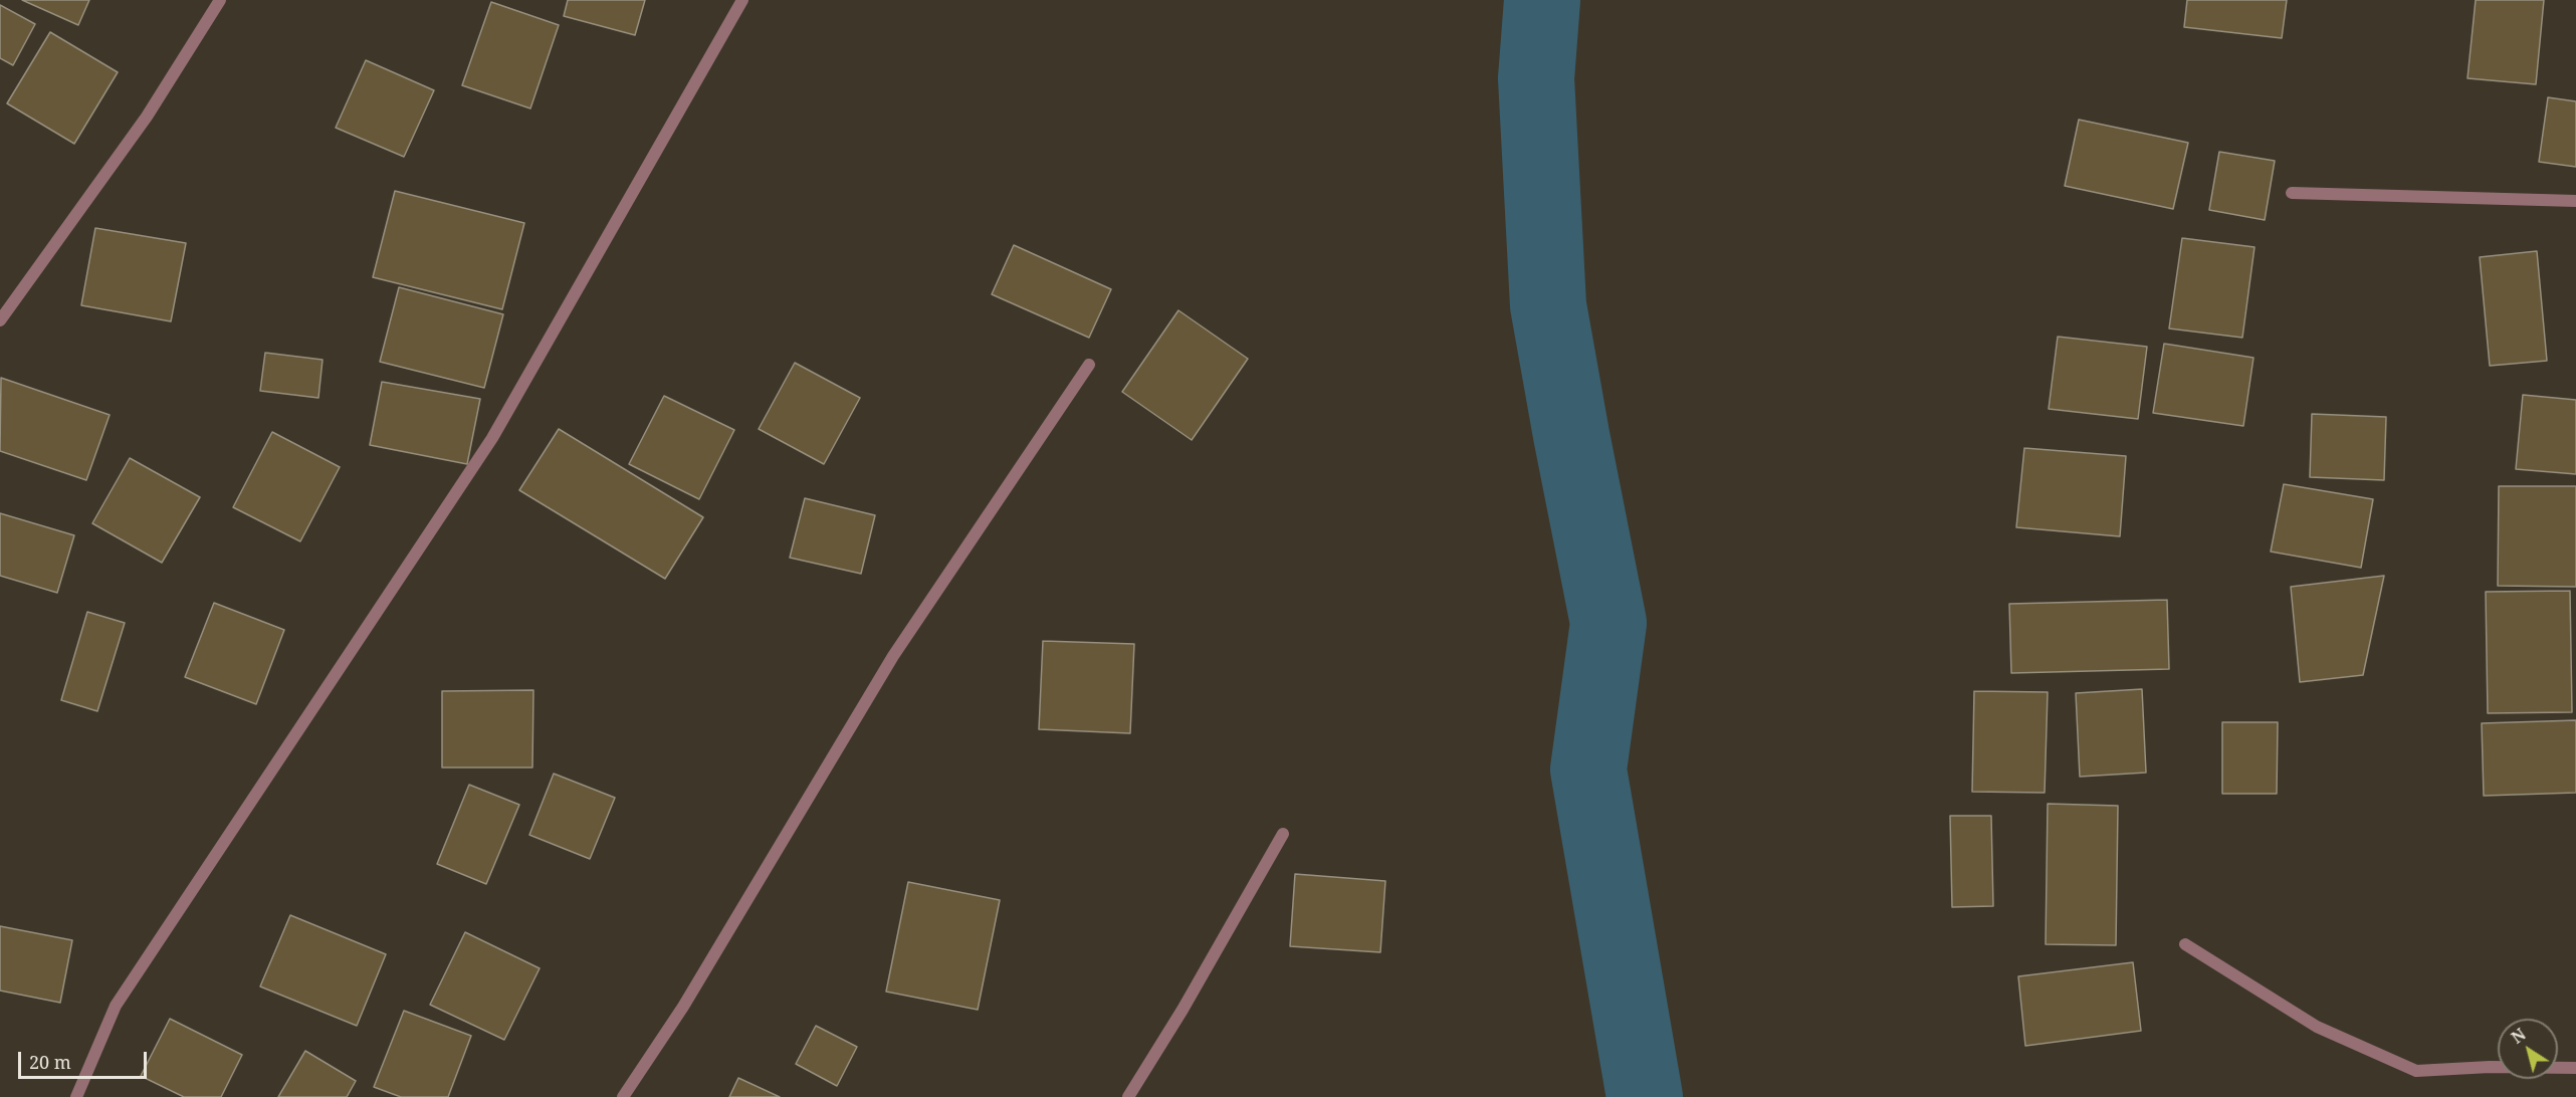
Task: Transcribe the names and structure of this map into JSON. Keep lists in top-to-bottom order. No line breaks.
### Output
{"scale_bar":"20 m","north":"top left"}
